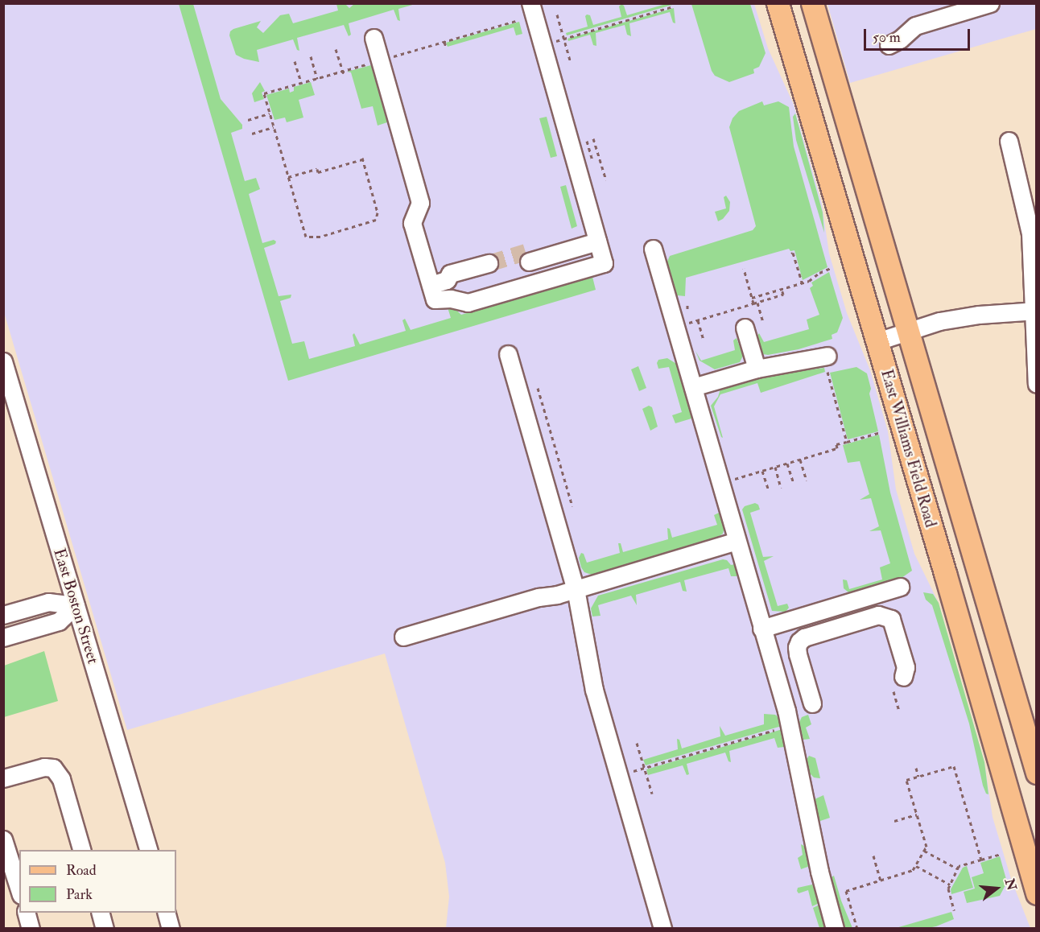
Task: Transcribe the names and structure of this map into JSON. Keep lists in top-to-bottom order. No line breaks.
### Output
{"streets":{"main road":["East Williams Field Road"],"street":["East Boston Street"]},"legend":["Road","Park"],"scale_bar":"50 m","north":"right"}
